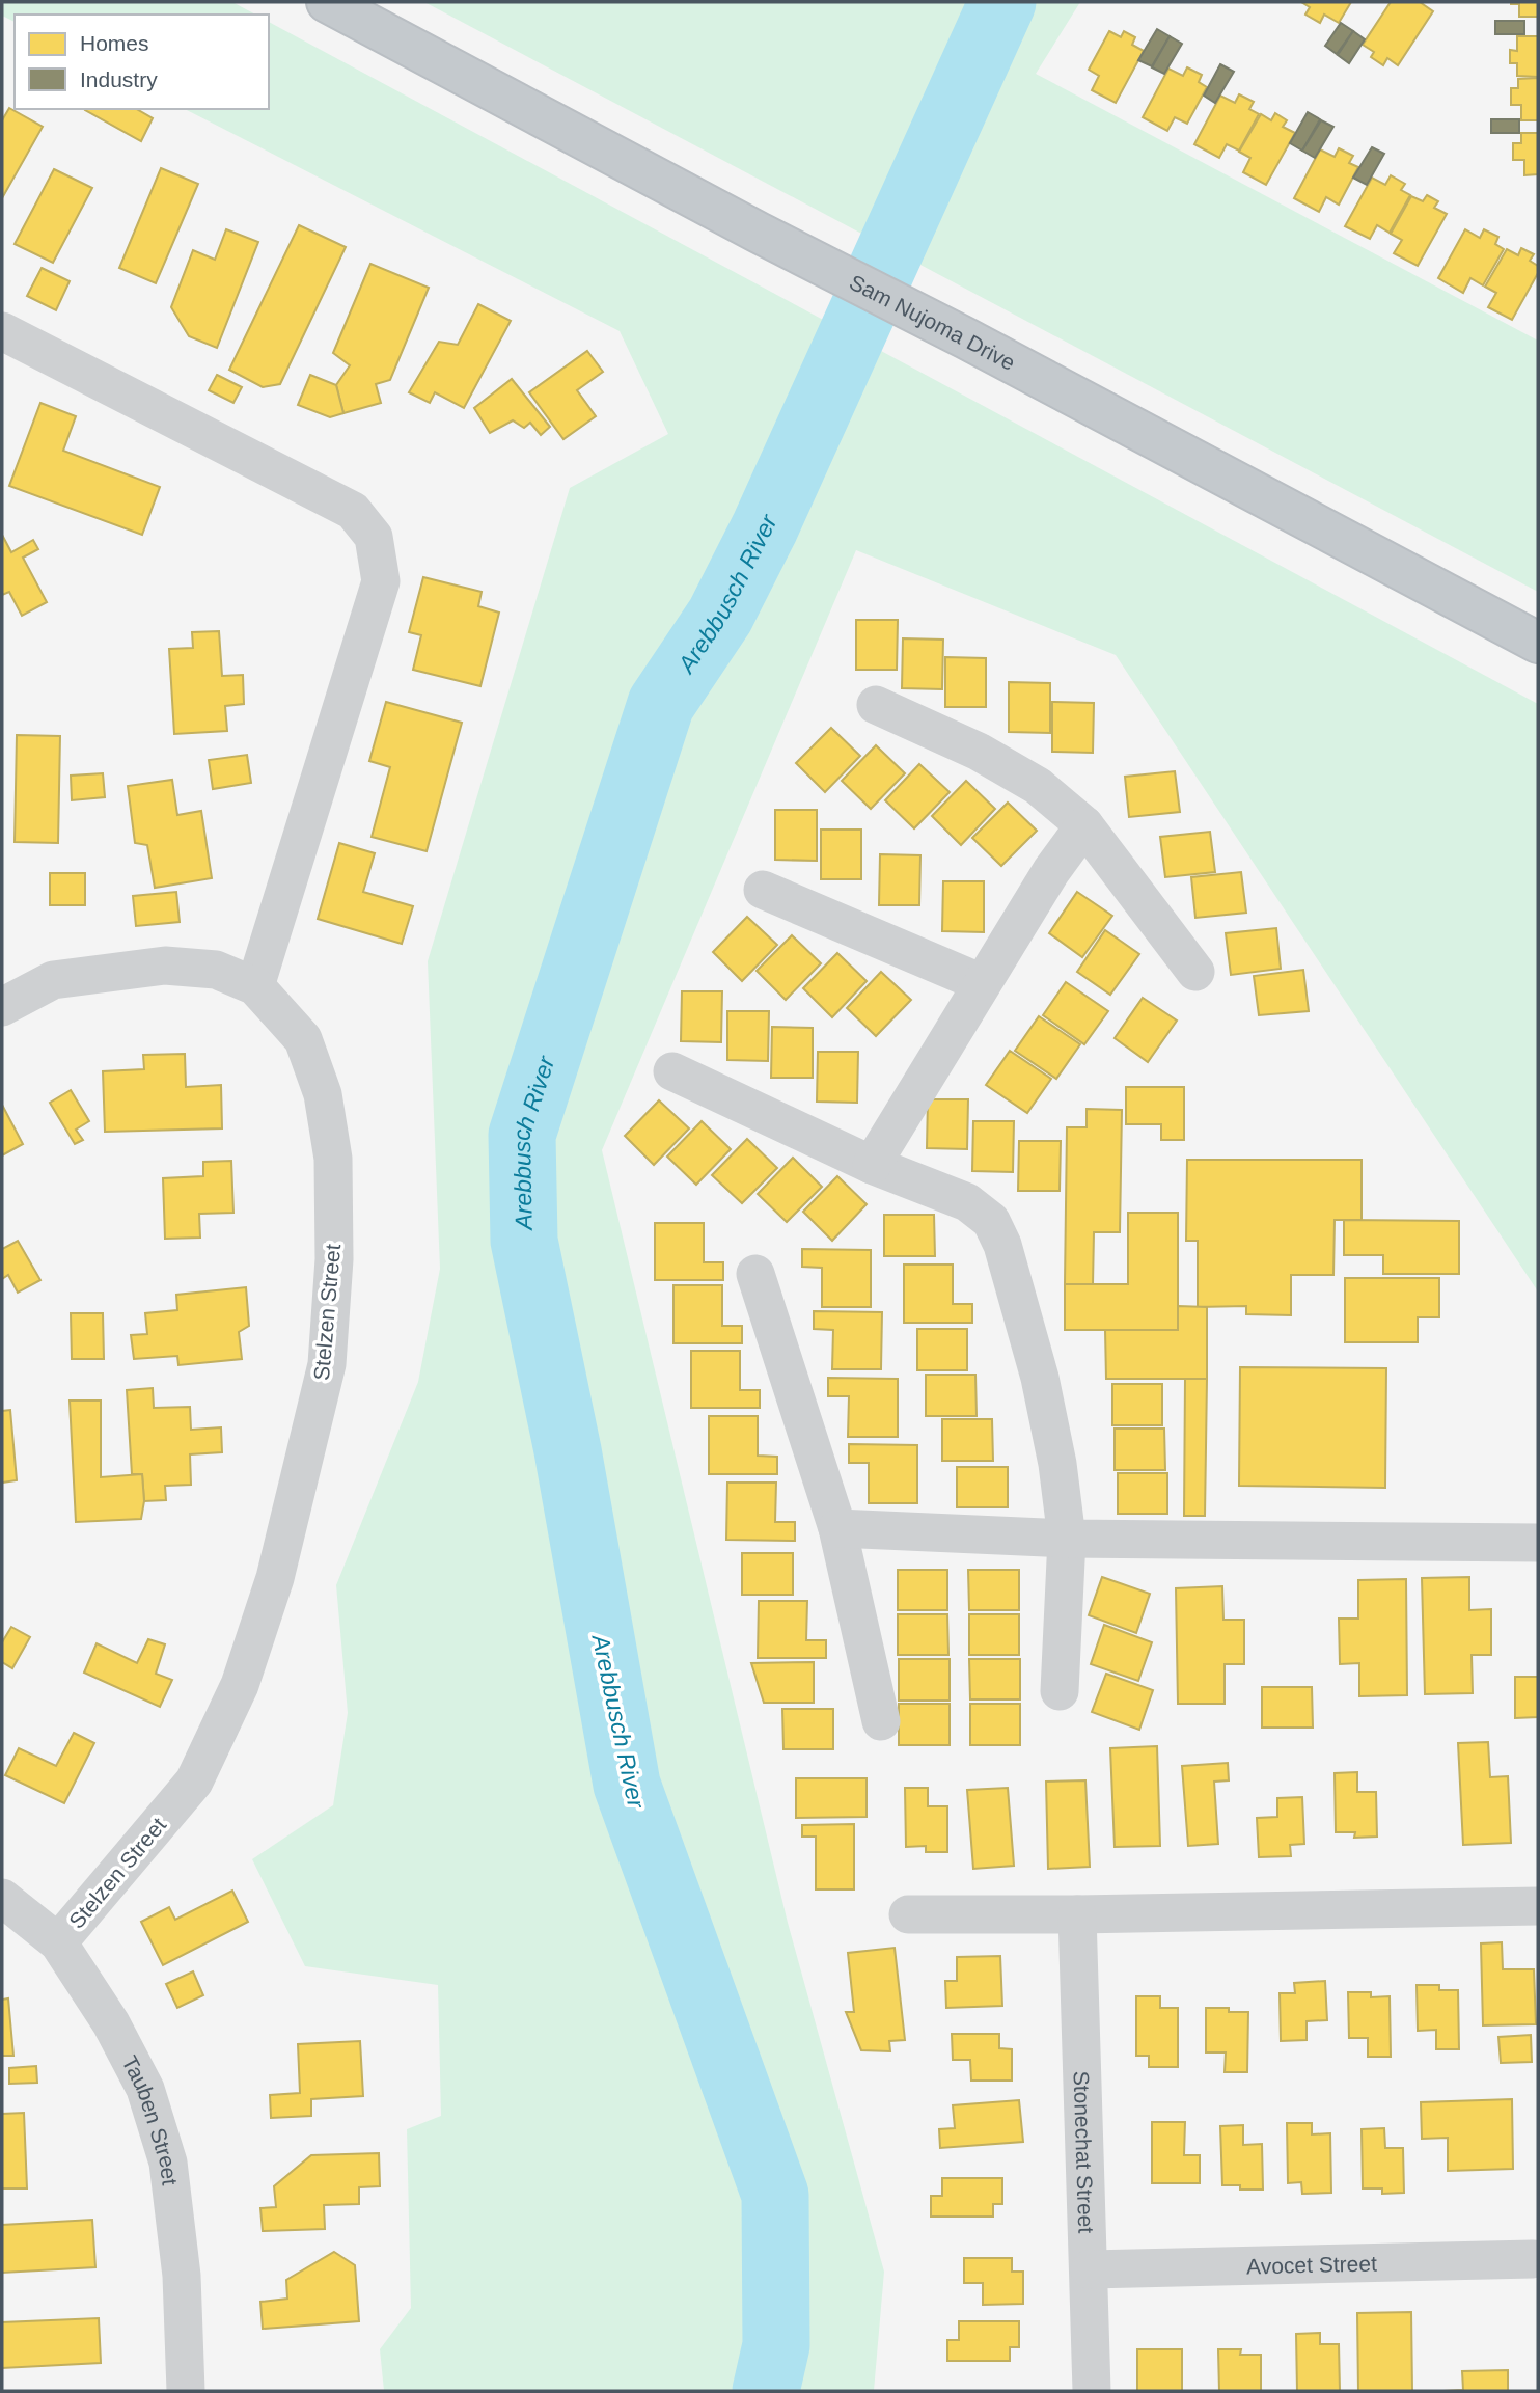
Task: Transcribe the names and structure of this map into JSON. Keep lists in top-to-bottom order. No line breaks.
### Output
{"streets":{"highway":["Sam Nujoma Drive"],"street":["Stelzen Street","Tauben Street","Stonechat Street","Avocet Street"]},"crossings":[["Stelzen Street","Tauben Street"],["Stonechat Street","Avocet Street"]],"water":["Arebbusch River"],"legend":["Homes","Industry"]}
